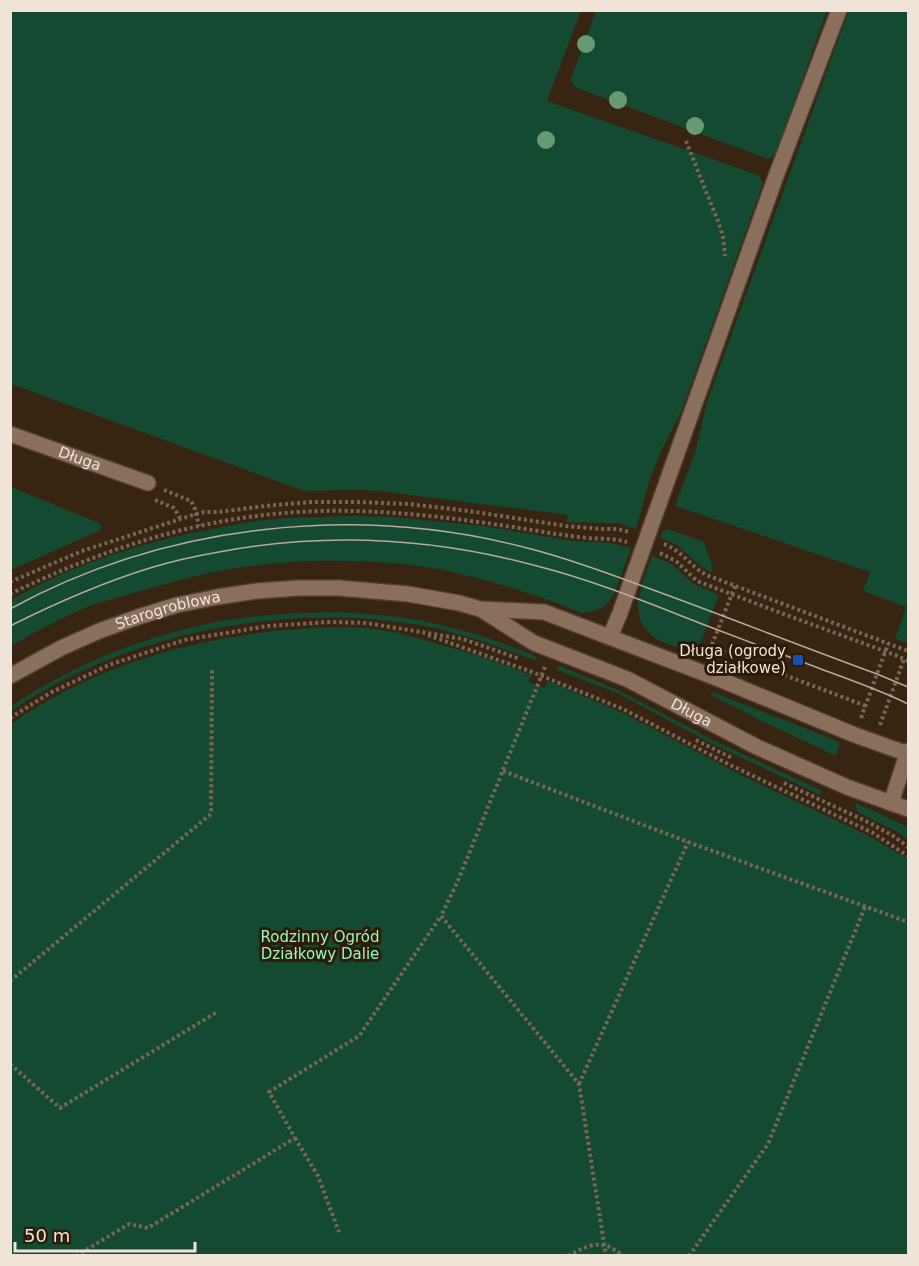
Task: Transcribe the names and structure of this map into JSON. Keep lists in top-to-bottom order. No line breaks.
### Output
{"streets":{"street":["Długa","Starogroblowa"]},"crossings":[["Długa","Starogroblowa"]],"parks":["Rodzinny Ogród Działkowy Dalie"],"places":{"transit":["Długa (ogrody działkowe)"]},"scale_bar":"50 m"}
